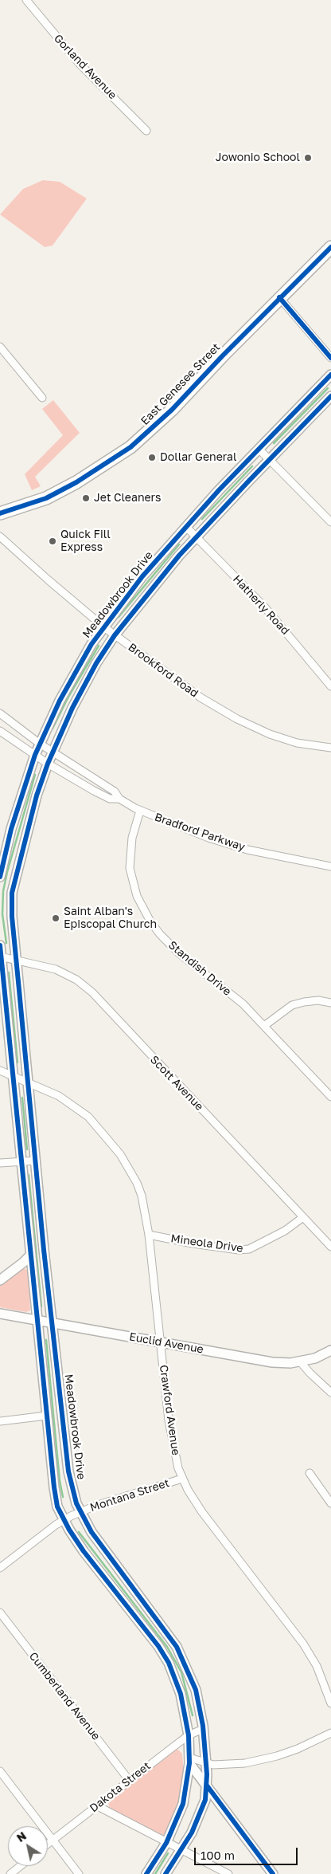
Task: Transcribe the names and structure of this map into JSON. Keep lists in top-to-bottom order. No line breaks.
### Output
{"streets":{"main road":["East Genesee Street"],"street":["Gorland Avenue","Meadowbrook Drive","Hatherly Road","Brookford Road","Bradford Parkway","Standish Drive","Scott Avenue","Mineola Drive","Euclid Avenue","Crawford Avenue","Montana Street","Cumberland Avenue","Dakota Street"]},"crossings":[["Meadowbrook Drive","Hatherly Road"],["Meadowbrook Drive","Brookford Road"],["Meadowbrook Drive","Bradford Parkway"],["Meadowbrook Drive","Scott Avenue"],["Meadowbrook Drive","Euclid Avenue"],["Meadowbrook Drive","Crawford Avenue"],["Meadowbrook Drive","Montana Street"],["Meadowbrook Drive","Dakota Street"],["Bradford Parkway","Standish Drive"],["Scott Avenue","Mineola Drive"],["Mineola Drive","Crawford Avenue"],["Euclid Avenue","Crawford Avenue"],["Crawford Avenue","Montana Street"],["Cumberland Avenue","Dakota Street"]],"places":["Jowonio School","Dollar General","Jet Cleaners","Quick Fill Express","Saint Alban's Episcopal Church"],"scale_bar":"100 m","north":"top left"}
